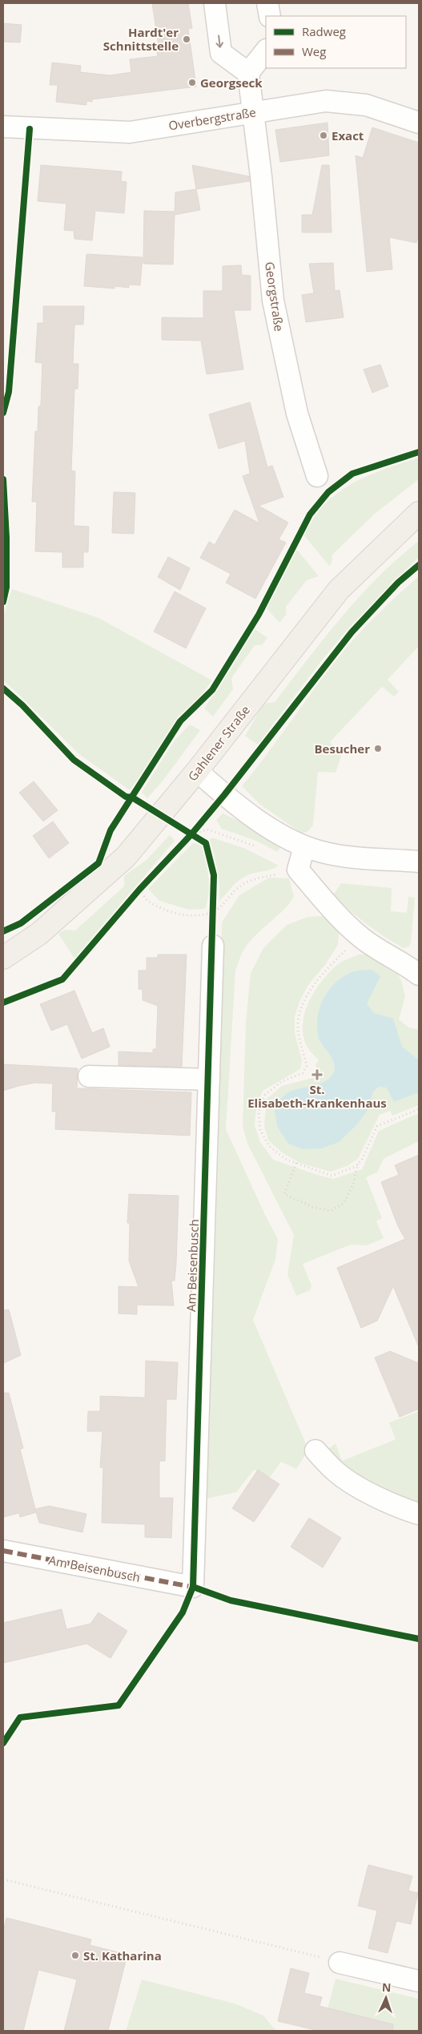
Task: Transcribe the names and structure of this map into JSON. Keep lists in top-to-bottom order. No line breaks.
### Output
{"streets":{"main road":["Gahlener Straße"],"street":["Overbergstraße","Georgstraße","Am Beisenbusch"]},"crossings":[["Overbergstraße","Georgstraße"]],"places":{"other":["Hardt'er Schnittstelle","Georgseck","Exact","Besucher","St. Katharina"],"health":["St. Elisabeth-Krankenhaus"]},"legend":["Radweg","Weg"],"north":"top"}
